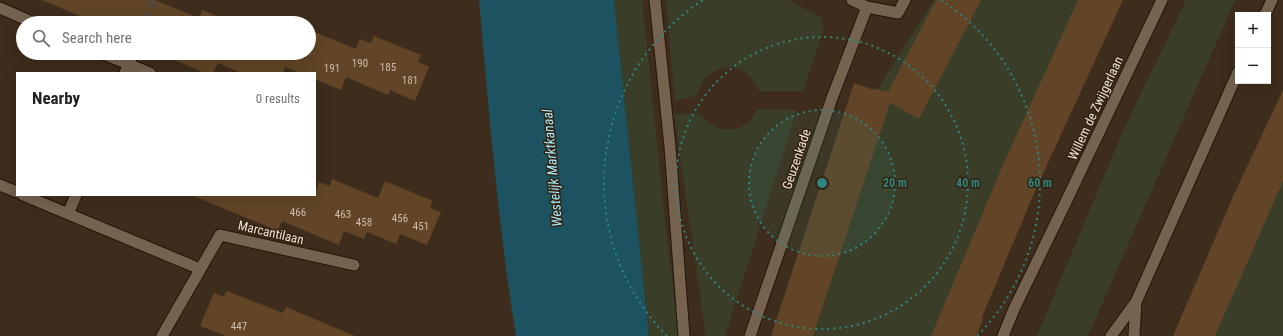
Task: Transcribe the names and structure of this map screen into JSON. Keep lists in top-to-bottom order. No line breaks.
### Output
{"streets":{"street":["Willem de Zwijgerlaan","Geuzenkade","Marcantilaan"]},"water":["Westelijk Marktkanaal"],"house_numbers":["190","185","191","181","466","463","456","458","451","447"],"page":{"map_buttons":["+","−"],"search":"Search here","heading":["Nearby","0 results"]},"rings":["20 m","40 m","60 m"]}
